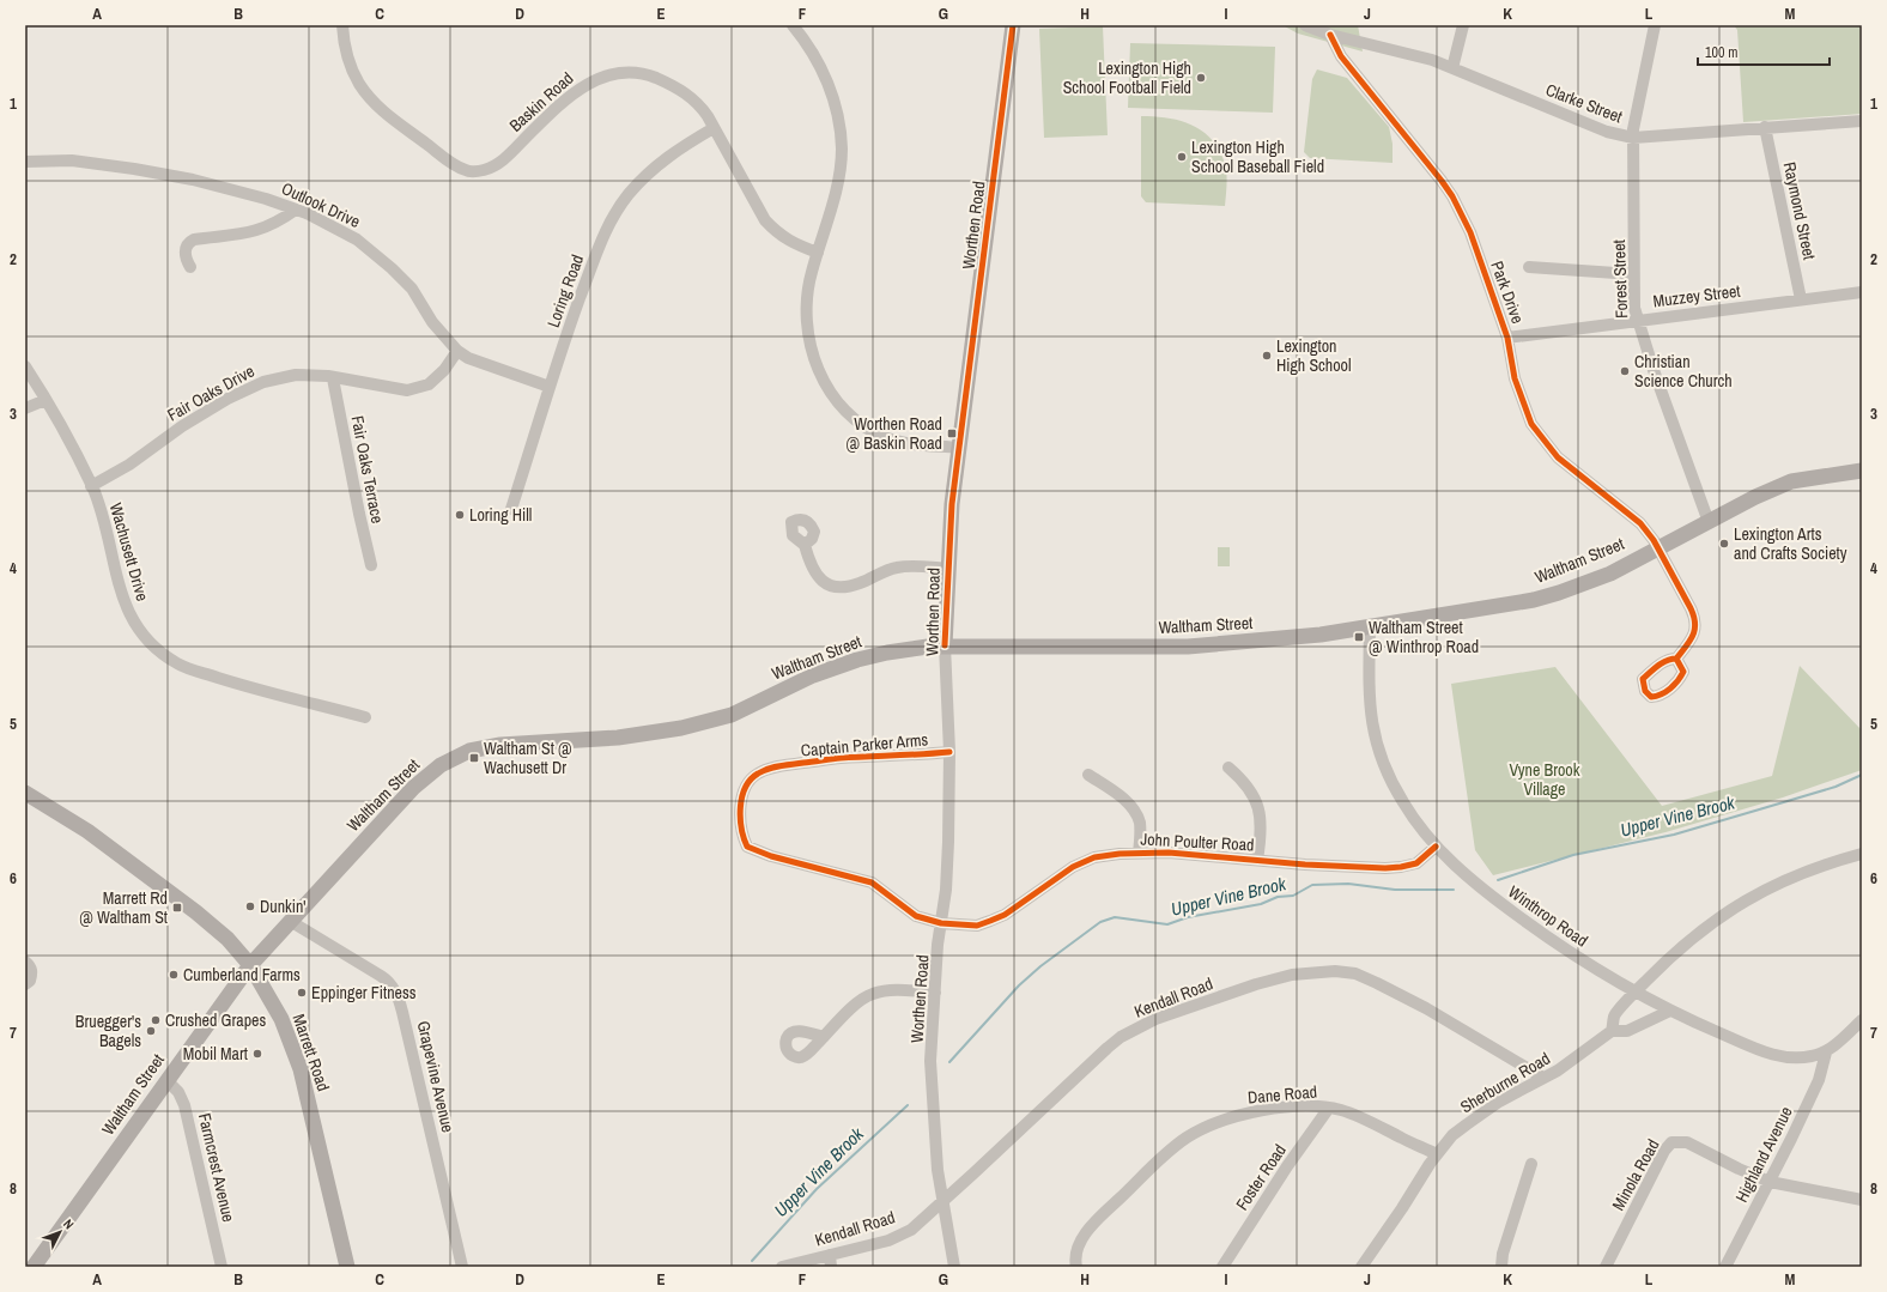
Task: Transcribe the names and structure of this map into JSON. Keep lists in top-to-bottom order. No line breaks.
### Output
{"streets":{"main road":["Worthen Road","Waltham Street","Marrett Road"],"street":["Baskin Road","Clarke Street","Outlook Drive","Raymond Street","Forest Street","Loring Road","Park Drive","Muzzey Street","Fair Oaks Drive","Fair Oaks Terrace","Wachusett Drive","Captain Parker Arms","John Poulter Road","Winthrop Road","Kendall Road","Grapevine Avenue","Sherburne Road","Dane Road","Highland Avenue","Farmcrest Avenue","Minola Road","Foster Road"]},"crossings":[["Baskin Road","Loring Road"],["Clarke Street","Raymond Street"],["Clarke Street","Forest Street"],["Clarke Street","Park Drive"],["Outlook Drive","Loring Road"],["Outlook Drive","Fair Oaks Drive"],["Raymond Street","Muzzey Street"],["Worthen Road","Waltham Street"],["Worthen Road","Captain Parker Arms"],["Worthen Road","John Poulter Road"],["Worthen Road","Kendall Road"],["Forest Street","Muzzey Street"],["Forest Street","Waltham Street"],["Park Drive","Muzzey Street"],["Park Drive","Waltham Street"],["Fair Oaks Drive","Fair Oaks Terrace"],["Fair Oaks Drive","Wachusett Drive"],["Waltham Street","Winthrop Road"],["Waltham Street","Marrett Road"],["Waltham Street","Grapevine Avenue"],["Waltham Street","Farmcrest Avenue"],["Captain Parker Arms","John Poulter Road"],["John Poulter Road","Winthrop Road"],["Winthrop Road","Sherburne Road"],["Winthrop Road","Highland Avenue"],["Kendall Road","Sherburne Road"],["Sherburne Road","Dane Road"],["Dane Road","Foster Road"],["Highland Avenue","Minola Road"]],"water":["Upper Vine Brook"],"parks":["Vyne Brook Village"],"places":{"other":["Lexington High School Football Field","Lexington High School Baseball Field","Lexington High School","Christian Science Church","Loring Hill","Lexington Arts and Crafts Society","Dunkin'","Cumberland Farms","Eppinger Fitness","Crushed Grapes","Bruegger's Bagels","Mobil Mart"],"transit":["Worthen Road @ Baskin Road","Waltham Street @ Winthrop Road","Waltham St @ Wachusett Dr","Marrett Rd @ Waltham St"]},"scale_bar":"100 m","north":"top right","grid":{"columns":["A","B","C","D","E","F","G","H","I","J","K","L","M"],"rows":["1","2","3","4","5","6","7","8"]}}
